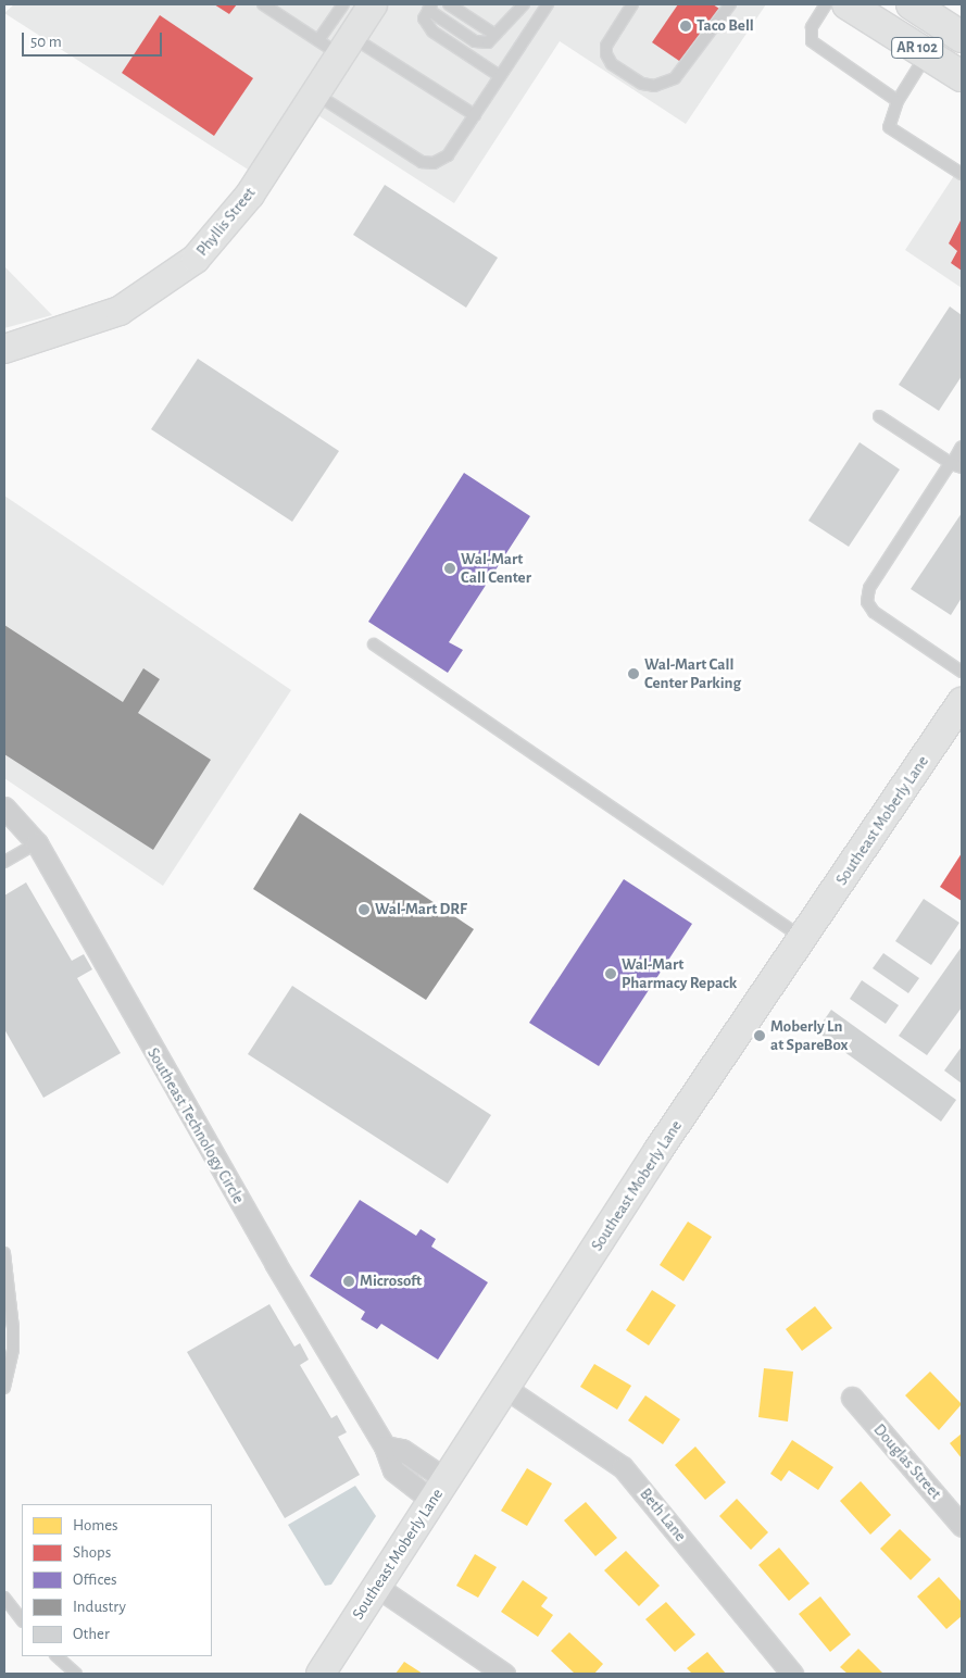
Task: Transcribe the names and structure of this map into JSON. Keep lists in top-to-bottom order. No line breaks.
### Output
{"streets":{"main road":["AR 102"],"street":["Phyllis Street","Southeast Moberly Lane","Southeast Technology Circle","Douglas Street","Beth Lane"]},"crossings":[["Southeast Moberly Lane","Southeast Technology Circle"],["Southeast Moberly Lane","Beth Lane"]],"places":["Taco Bell","Wal-Mart Call Center","Wal-Mart Call Center Parking","Wal-Mart DRF","Wal-Mart Pharmacy Repack","Moberly Ln at SpareBox","Microsoft"],"legend":["Homes","Shops","Offices","Industry","Other"],"scale_bar":"50 m"}
